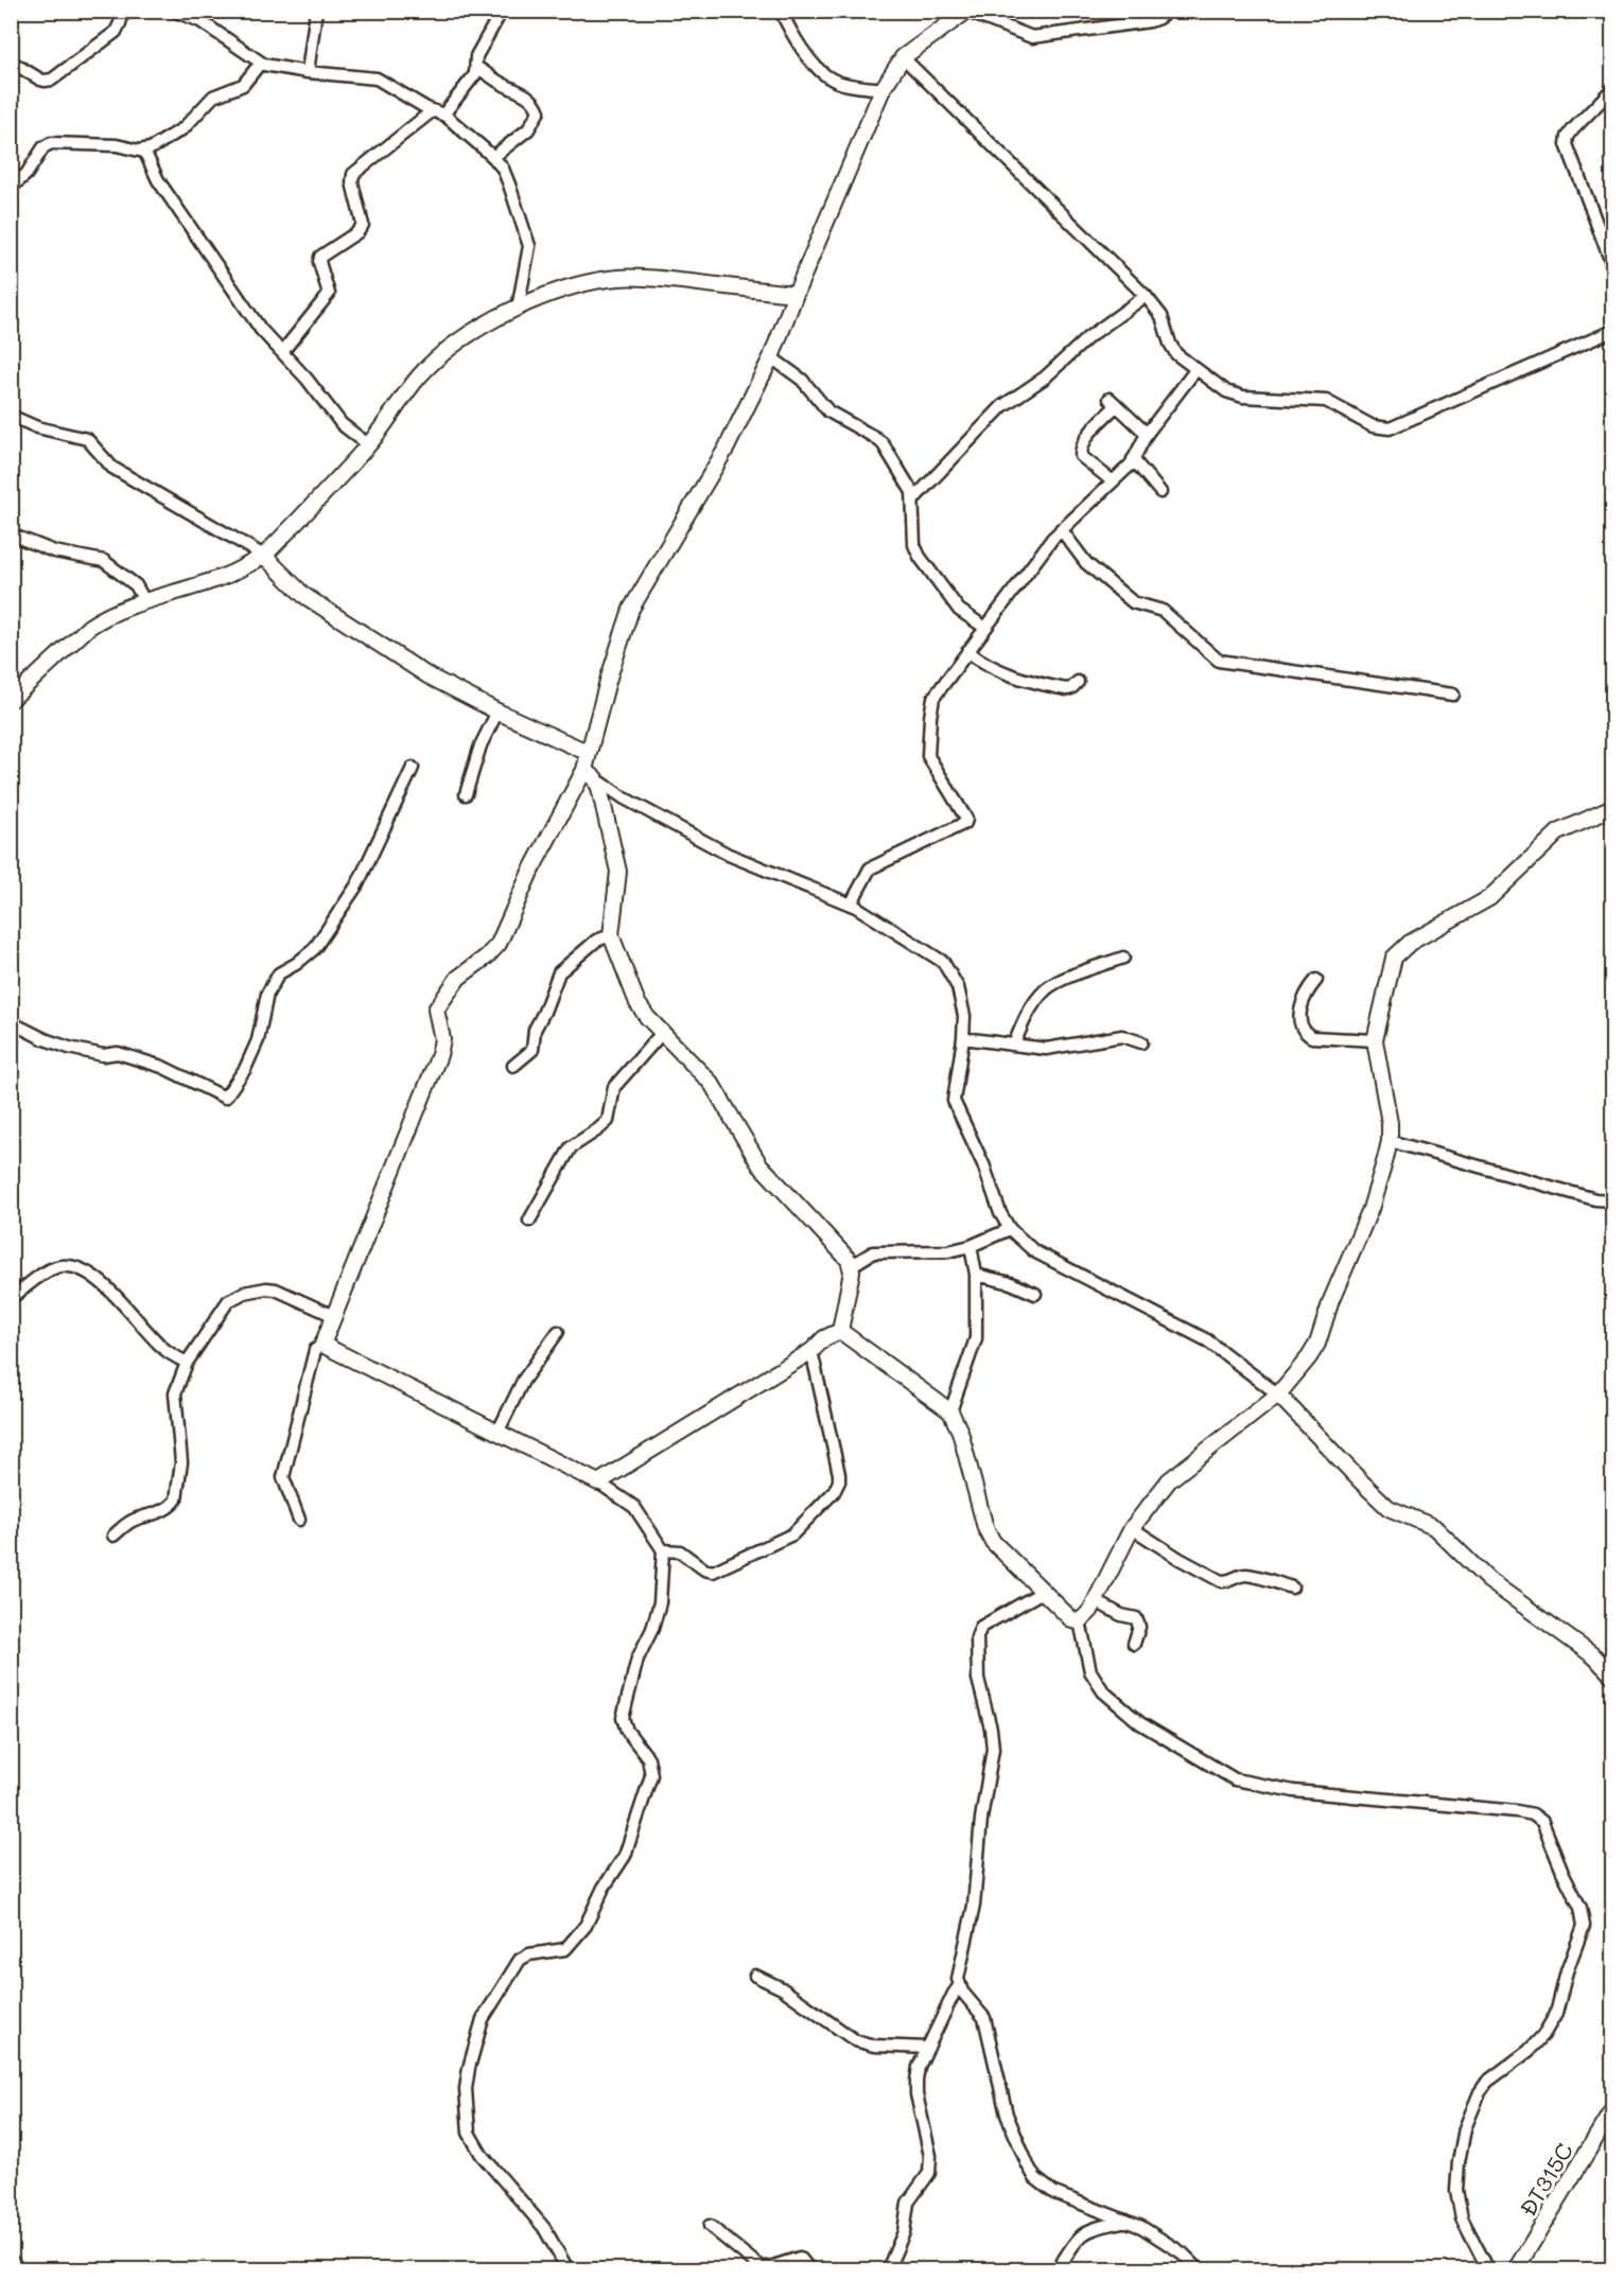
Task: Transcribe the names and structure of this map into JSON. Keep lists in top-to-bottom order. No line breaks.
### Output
{"streets":{"street":["ĐT315C"]}}
